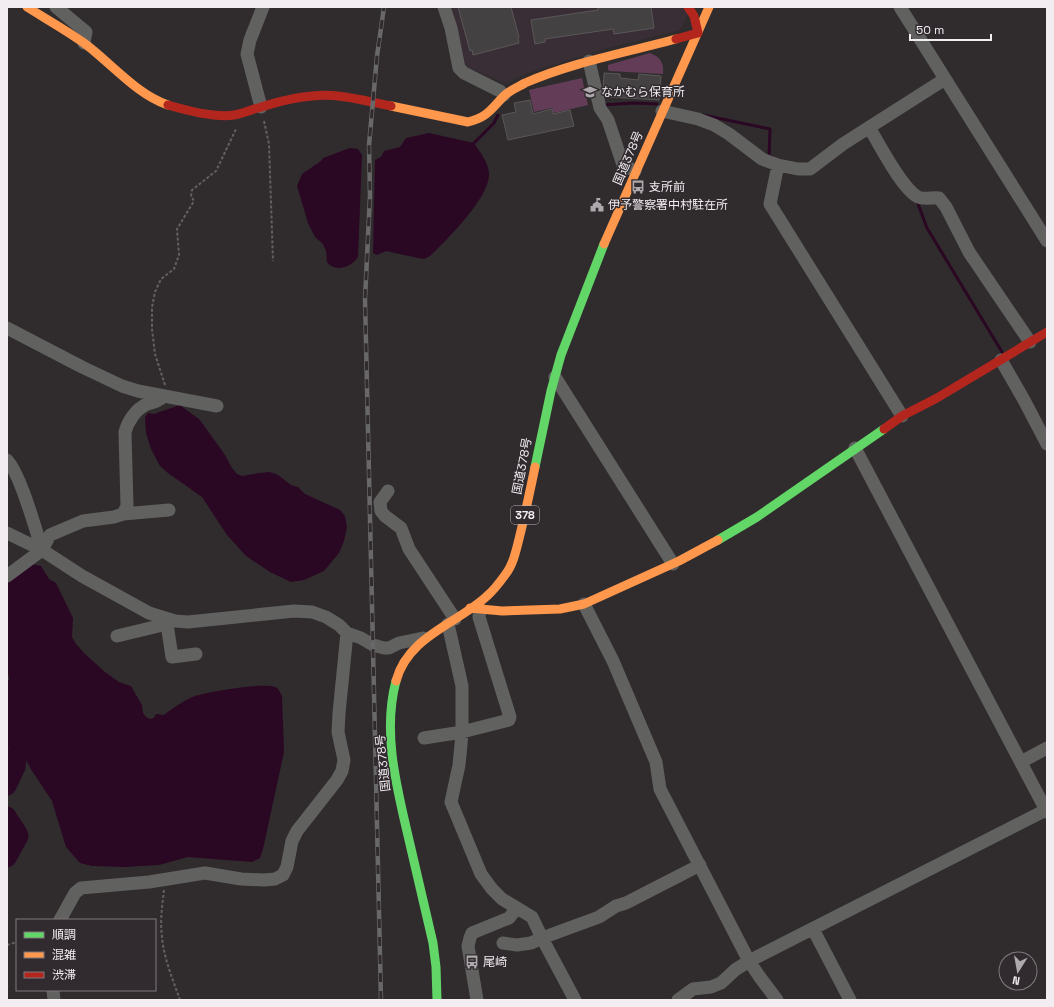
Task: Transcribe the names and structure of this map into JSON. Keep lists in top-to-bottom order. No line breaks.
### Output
{"streets":{"main road":["国道378号","378"]},"places":{"school or university":["なかむら保育所"],"bus stop":["支所前","尾崎"],"public building":["伊予警察署中村駐在所"]},"legend":["順調","混雑","渋滞"],"scale_bar":"50 m","north":"bottom"}
